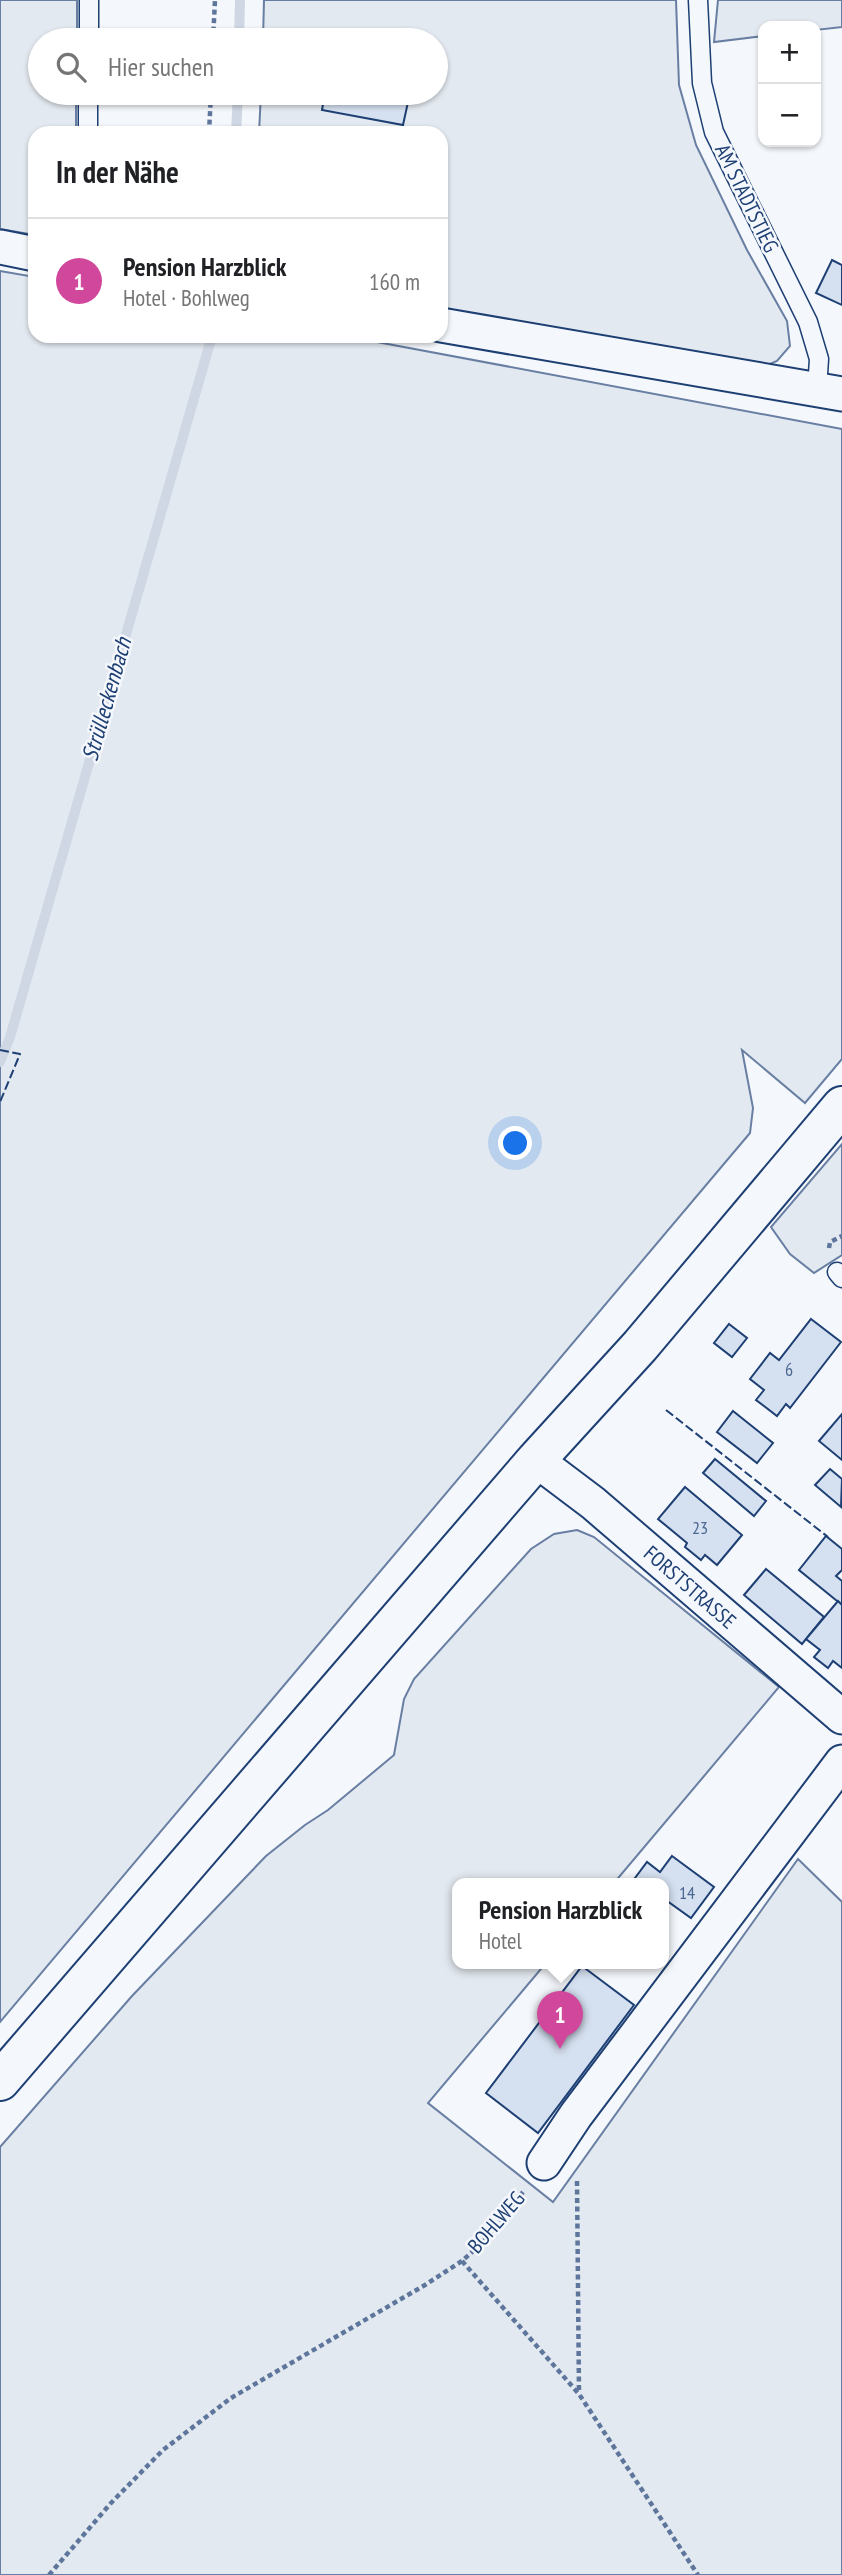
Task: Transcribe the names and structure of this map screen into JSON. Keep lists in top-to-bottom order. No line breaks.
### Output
{"streets":{"street":["AM STADTSTIEG","FORSTSTRASSE"],"path":["BOHLWEG"]},"water":["Strülleckenbach"],"house_numbers":["6","23","14"],"page":{"map_buttons":["+","−"],"search":"Hier suchen","heading":"In der Nähe","list":[{"mark":"1","name":"Pension Harzblick","note":"Hotel · Bohlweg","value":"160 m"}],"popup":["Pension Harzblick","Hotel"],"pins":"1"}}
